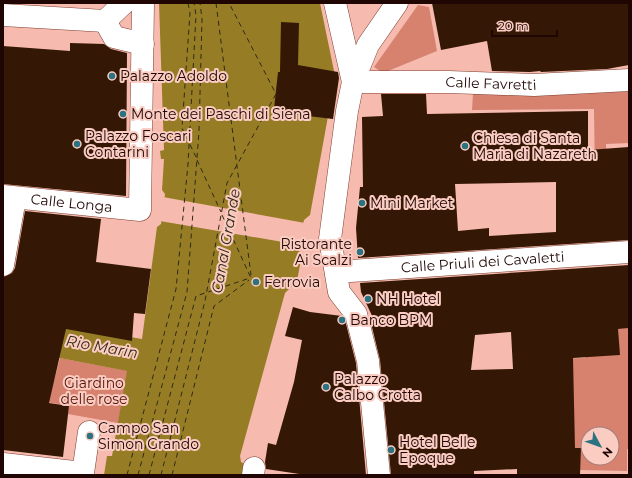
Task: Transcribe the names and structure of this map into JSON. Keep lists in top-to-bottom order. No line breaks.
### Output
{"streets":{"street":["Calle Favretti","Calle Longa","Calle Priuli dei Cavaletti"]},"water":["Canal Grande","Rio Marin"],"parks":["Giardino delle rose"],"places":["Palazzo Adoldo","Monte dei Paschi di Siena","Palazzo Foscari Contarini","Chiesa di Santa Maria di Nazareth","Mini Market","Ristorante Ai Scalzi","Ferrovia","NH Hotel","Banco BPM","Palazzo Calbo Crotta","Campo San Simon Grando","Hotel Belle Epoque"],"scale_bar":"20 m","north":"bottom right"}
